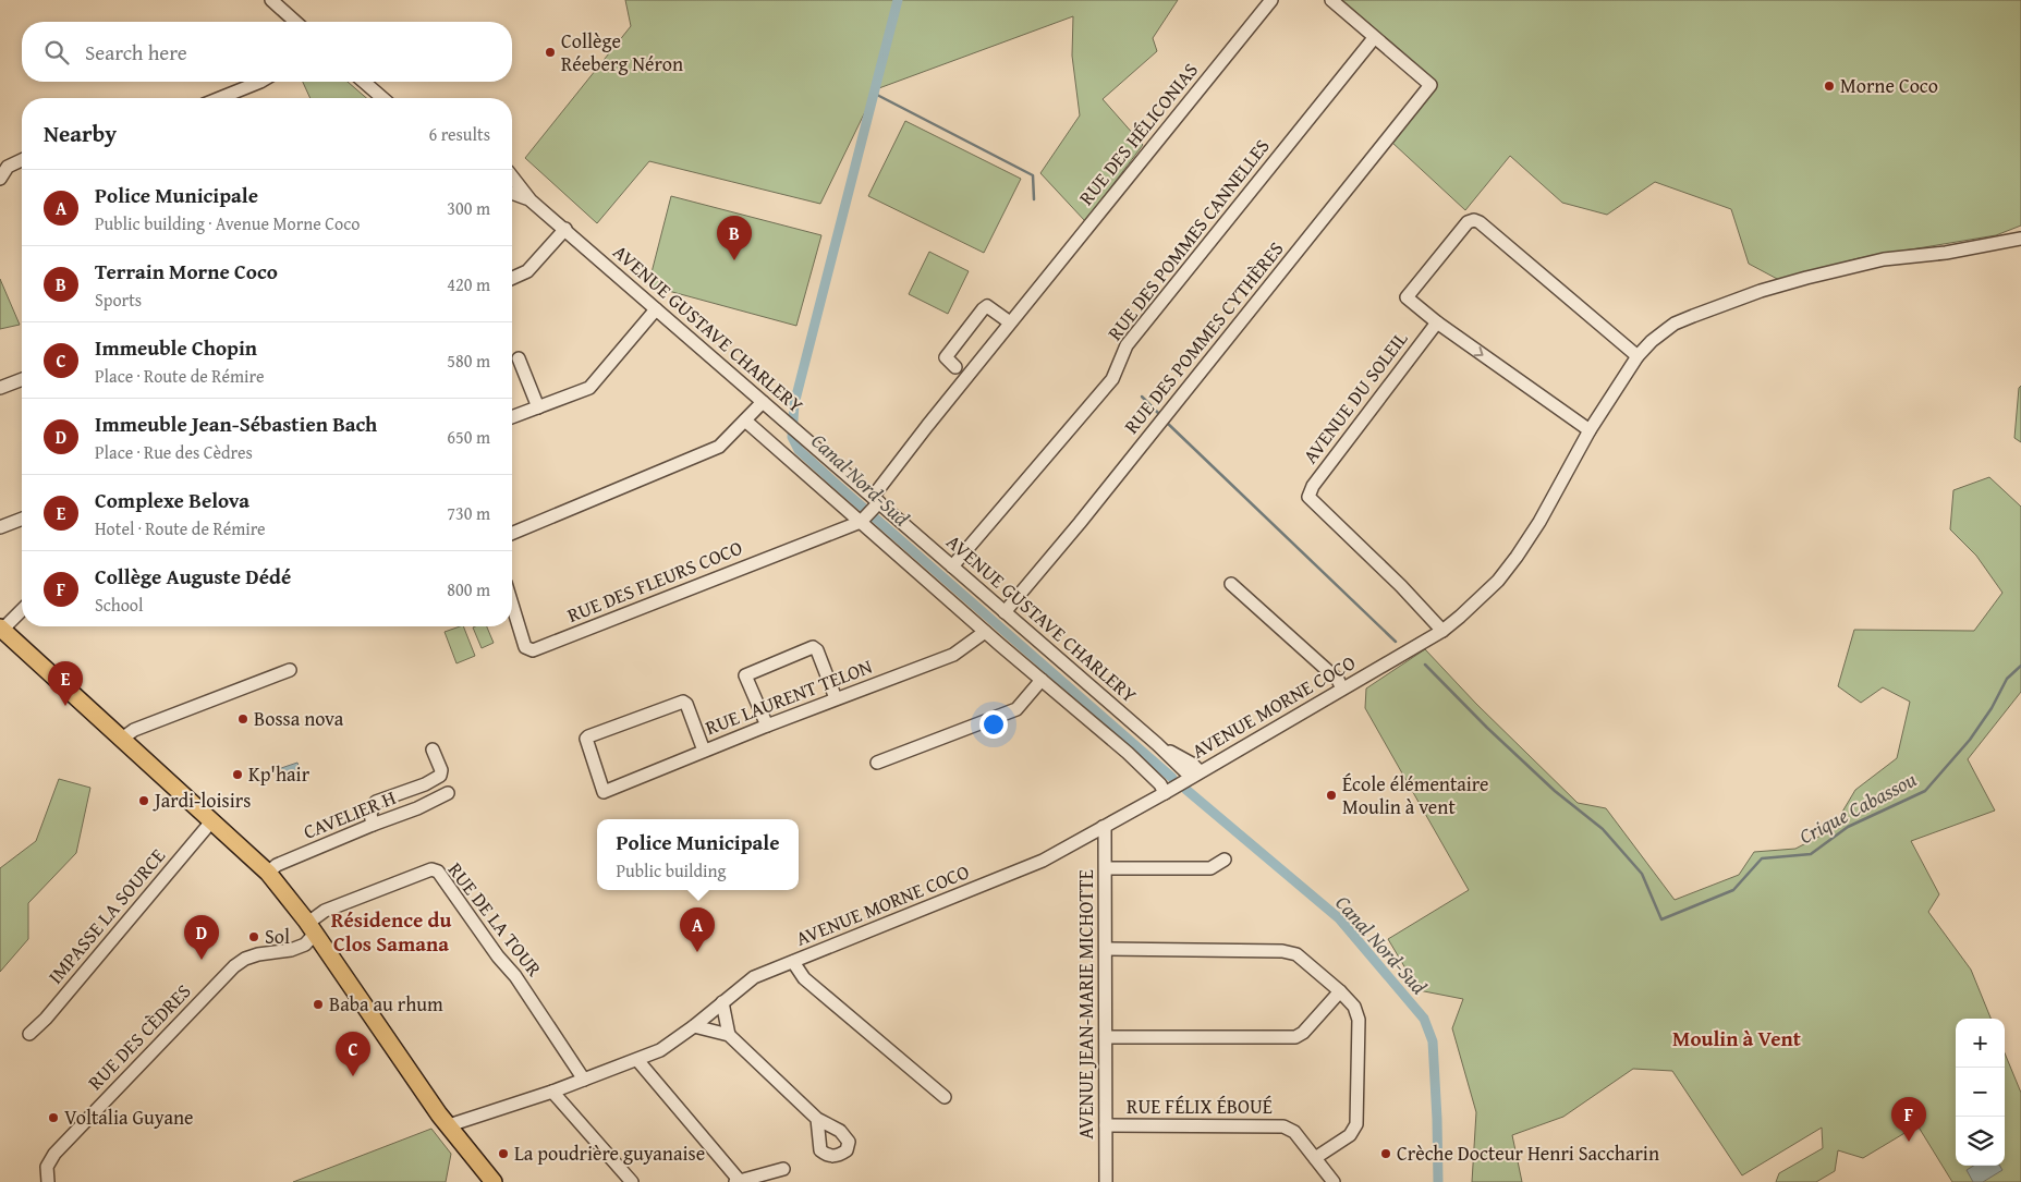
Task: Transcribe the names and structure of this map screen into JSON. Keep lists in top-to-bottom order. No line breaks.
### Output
{"streets":{"street":["RUE DES HÉLICONIAS","RUE DES POMMES CANNELLES","AVENUE GUSTAVE CHARLERY","RUE DES POMMES CYTHÈRES","AVENUE DU SOLEIL","RUE DES FLEURS COCO","RUE LAURENT TELON","AVENUE MORNE COCO","CAVELIER H","IMPASSE LA SOURCE","RUE DE LA TOUR","AVENUE JEAN-MARIE MICHOTTE","RUE DES CÈDRES","RUE FÉLIX ÉBOUÉ"]},"crossings":[["RUE DES HÉLICONIAS","AVENUE GUSTAVE CHARLERY"],["RUE DES HÉLICONIAS","RUE DES FLEURS COCO"],["RUE DES POMMES CANNELLES","AVENUE GUSTAVE CHARLERY"],["RUE DES POMMES CANNELLES","RUE DES POMMES CYTHÈRES"],["AVENUE GUSTAVE CHARLERY","RUE DES POMMES CYTHÈRES"],["AVENUE GUSTAVE CHARLERY","RUE DES FLEURS COCO"],["AVENUE GUSTAVE CHARLERY","RUE LAURENT TELON"],["AVENUE GUSTAVE CHARLERY","AVENUE MORNE COCO"],["AVENUE DU SOLEIL","AVENUE MORNE COCO"],["AVENUE MORNE COCO","RUE DE LA TOUR"],["AVENUE MORNE COCO","AVENUE JEAN-MARIE MICHOTTE"],["RUE DE LA TOUR","RUE DES CÈDRES"],["AVENUE JEAN-MARIE MICHOTTE","RUE FÉLIX ÉBOUÉ"]],"districts":["Résidence du Clos Samana","Moulin à Vent"],"water":["Canal Nord-Sud","Crique Cabassou"],"places":["Collège Réeberg Néron","Morne Coco","Bossa nova","Kp'hair","École élémentaire Moulin à vent","Jardi-loisirs","Sol","Baba au rhum","Voltalia Guyane","La poudrière guyanaise","Crèche Docteur Henri Saccharin"],"page":{"search":"Search here","heading":["Nearby","6 results"],"list":[{"mark":"A","name":"Police Municipale","note":"Public building · Avenue Morne Coco","value":"300 m"},{"mark":"B","name":"Terrain Morne Coco","note":"Sports","value":"420 m"},{"mark":"C","name":"Immeuble Chopin","note":"Place · Route de Rémire","value":"580 m"},{"mark":"D","name":"Immeuble Jean-Sébastien Bach","note":"Place · Rue des Cèdres","value":"650 m"},{"mark":"E","name":"Complexe Belova","note":"Hotel · Route de Rémire","value":"730 m"},{"mark":"F","name":"Collège Auguste Dédé","note":"School","value":"800 m"}],"pins":["B","E","A","D","C","F"],"popup":["Police Municipale","Public building"],"map_buttons":["+","−"]}}
